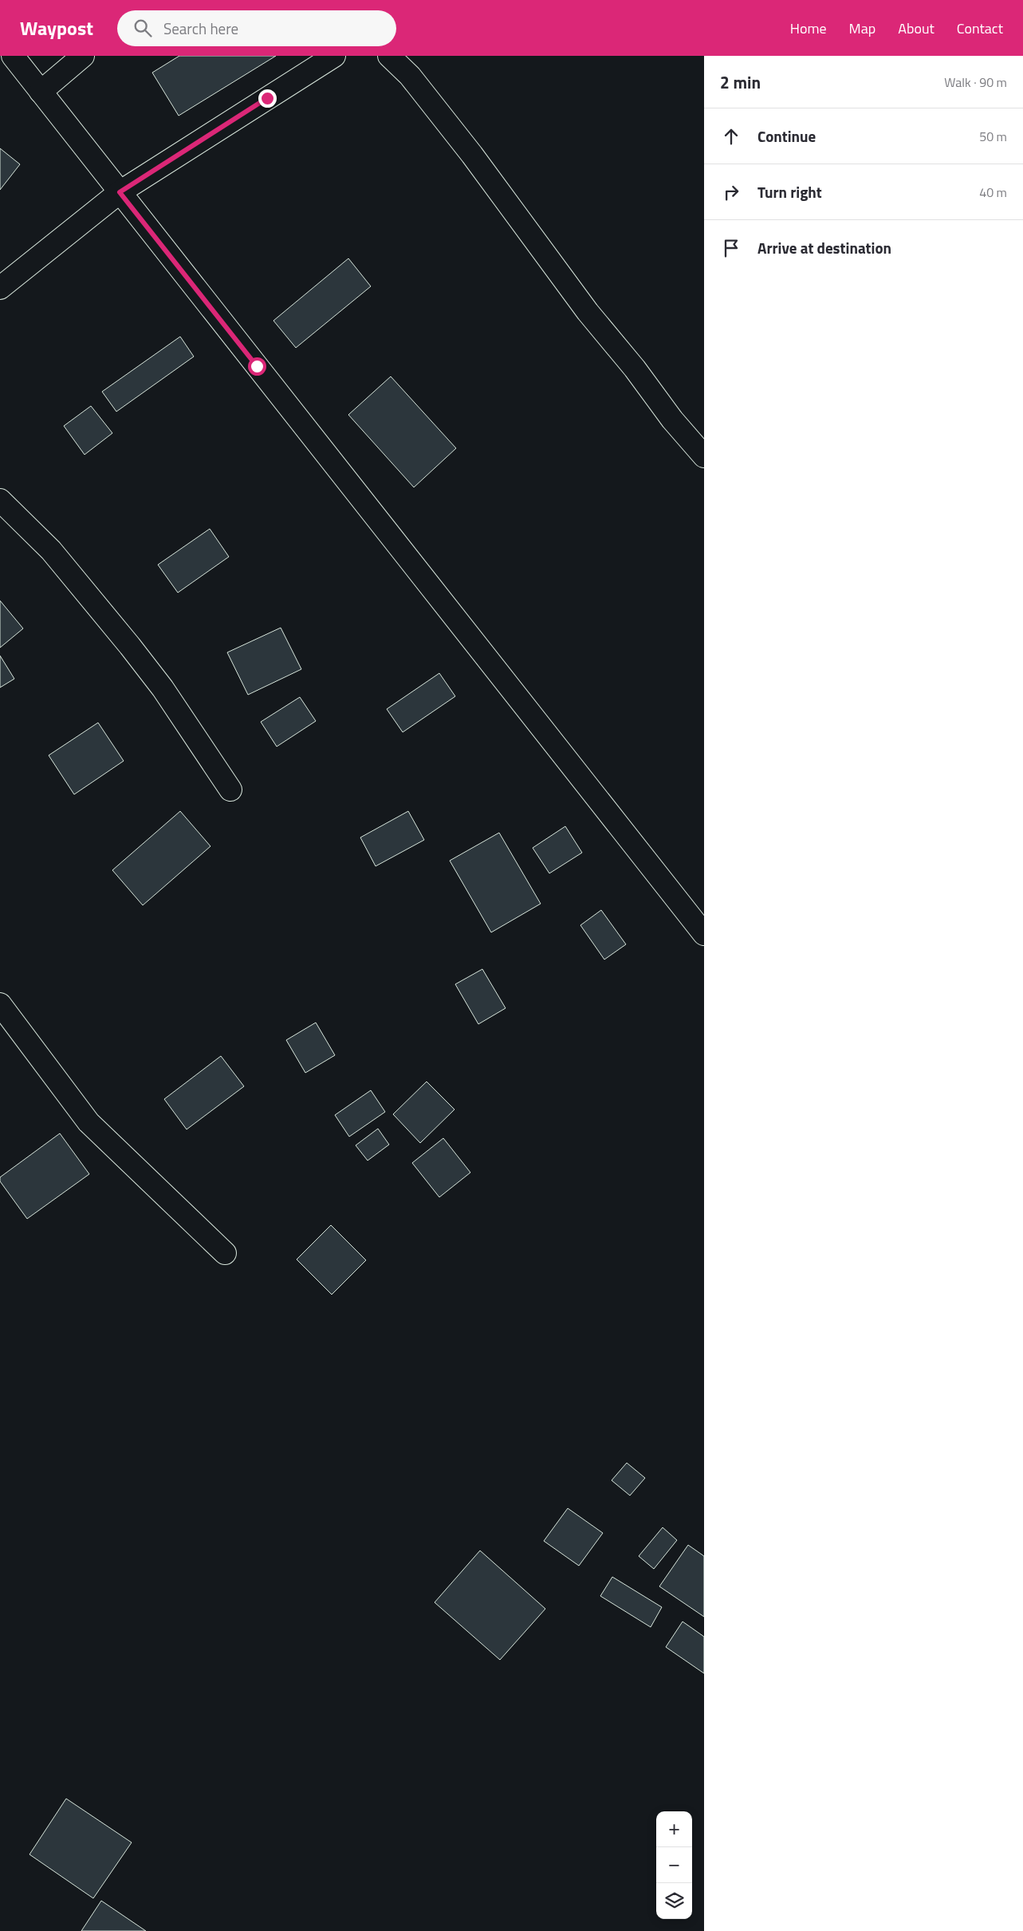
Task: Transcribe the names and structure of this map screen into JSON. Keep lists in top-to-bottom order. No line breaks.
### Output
{"page":{"header":"Waypost","search":"Search here","nav":["Home","Map","About","Contact"],"heading":["2 min","Walk · 90 m"],"list":[["Continue","50 m"],["Turn right","40 m"],"Arrive at destination"],"map_buttons":["+","−"]}}
